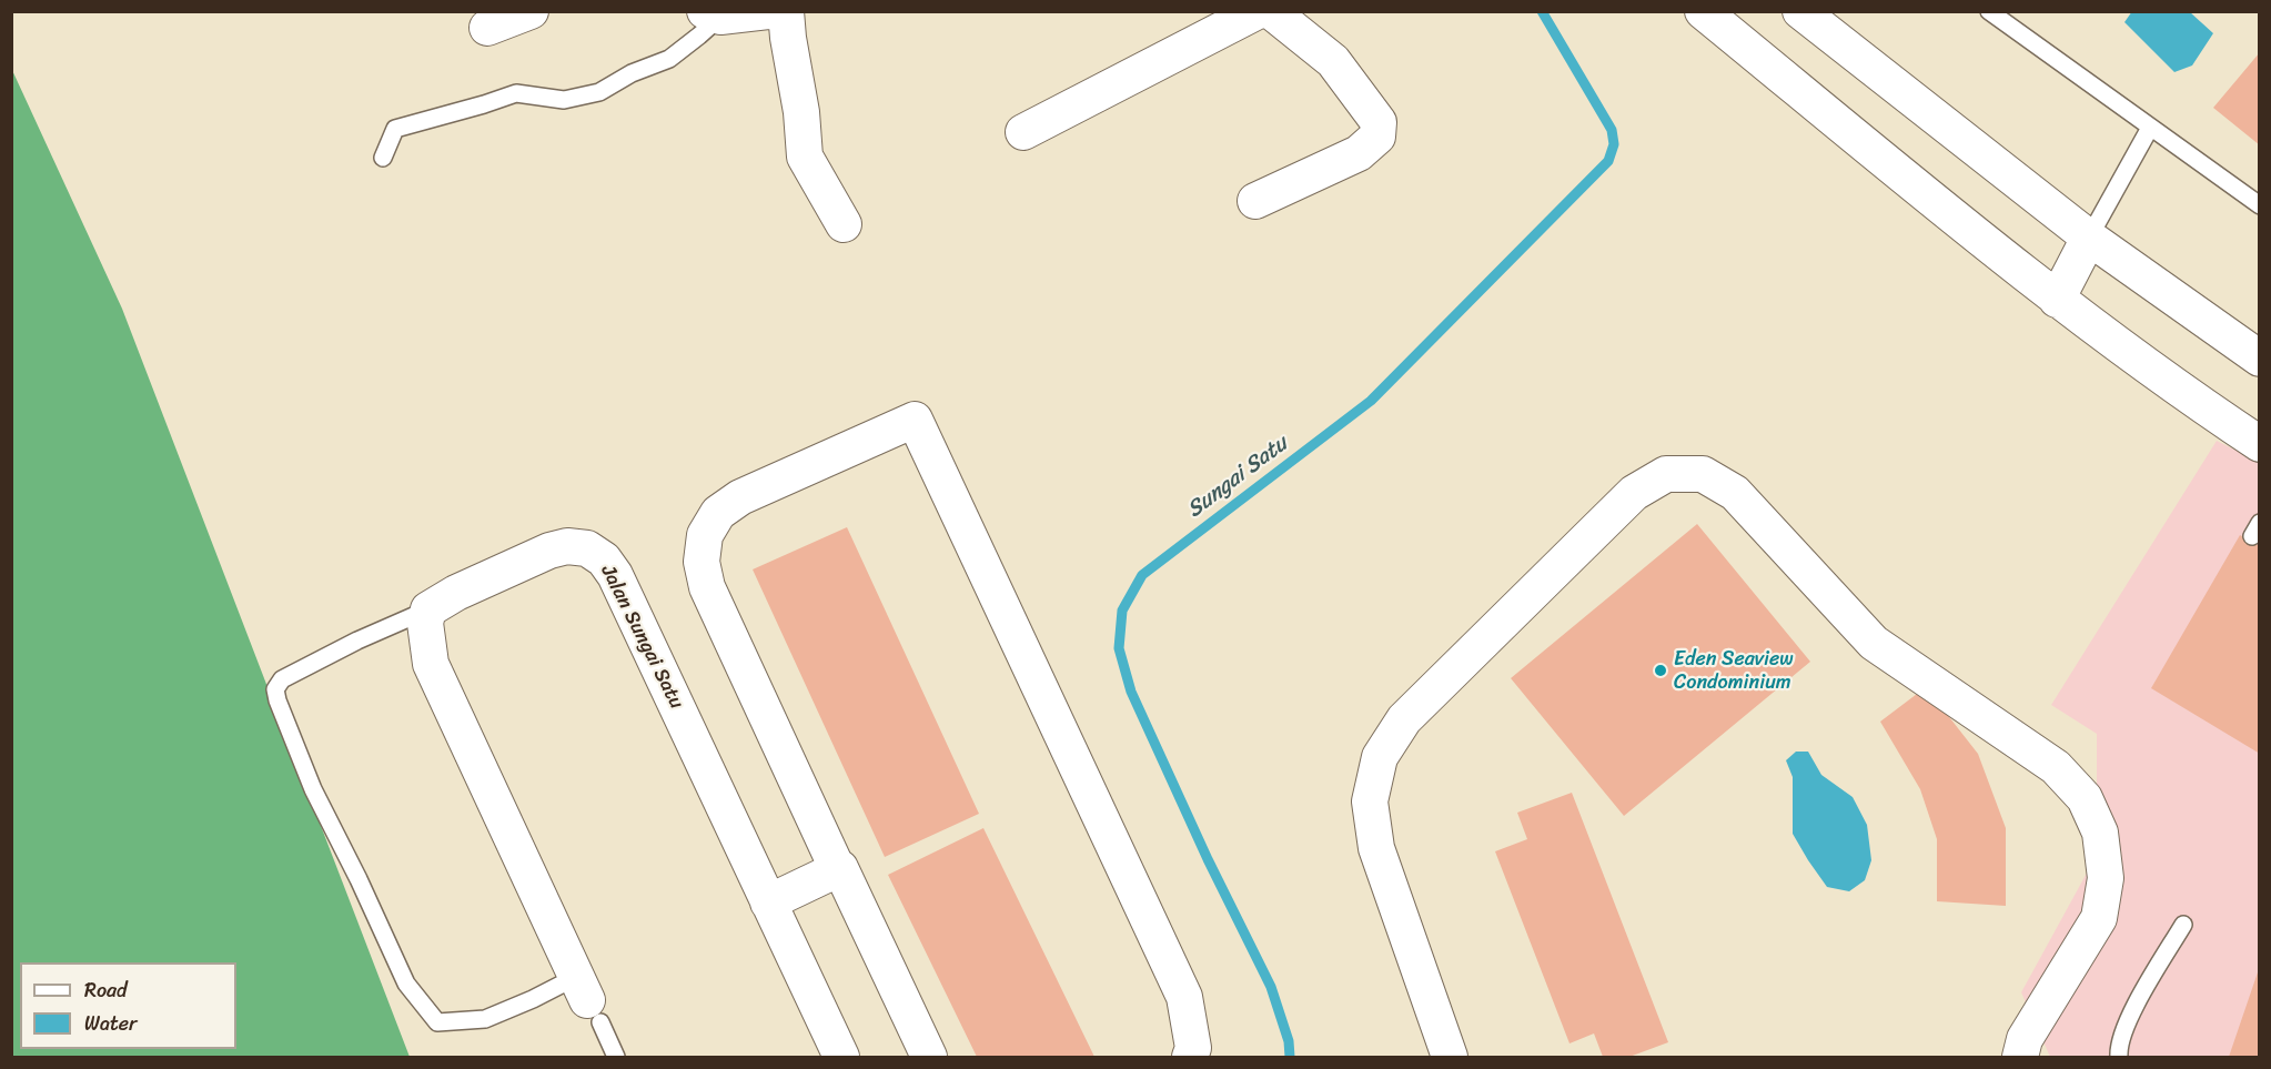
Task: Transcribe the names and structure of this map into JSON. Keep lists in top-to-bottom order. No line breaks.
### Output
{"streets":{"street":["Jalan Sungai Satu"]},"water":["Sungai Satu"],"places":["Eden Seaview Condominium"],"legend":["Road","Water"]}
